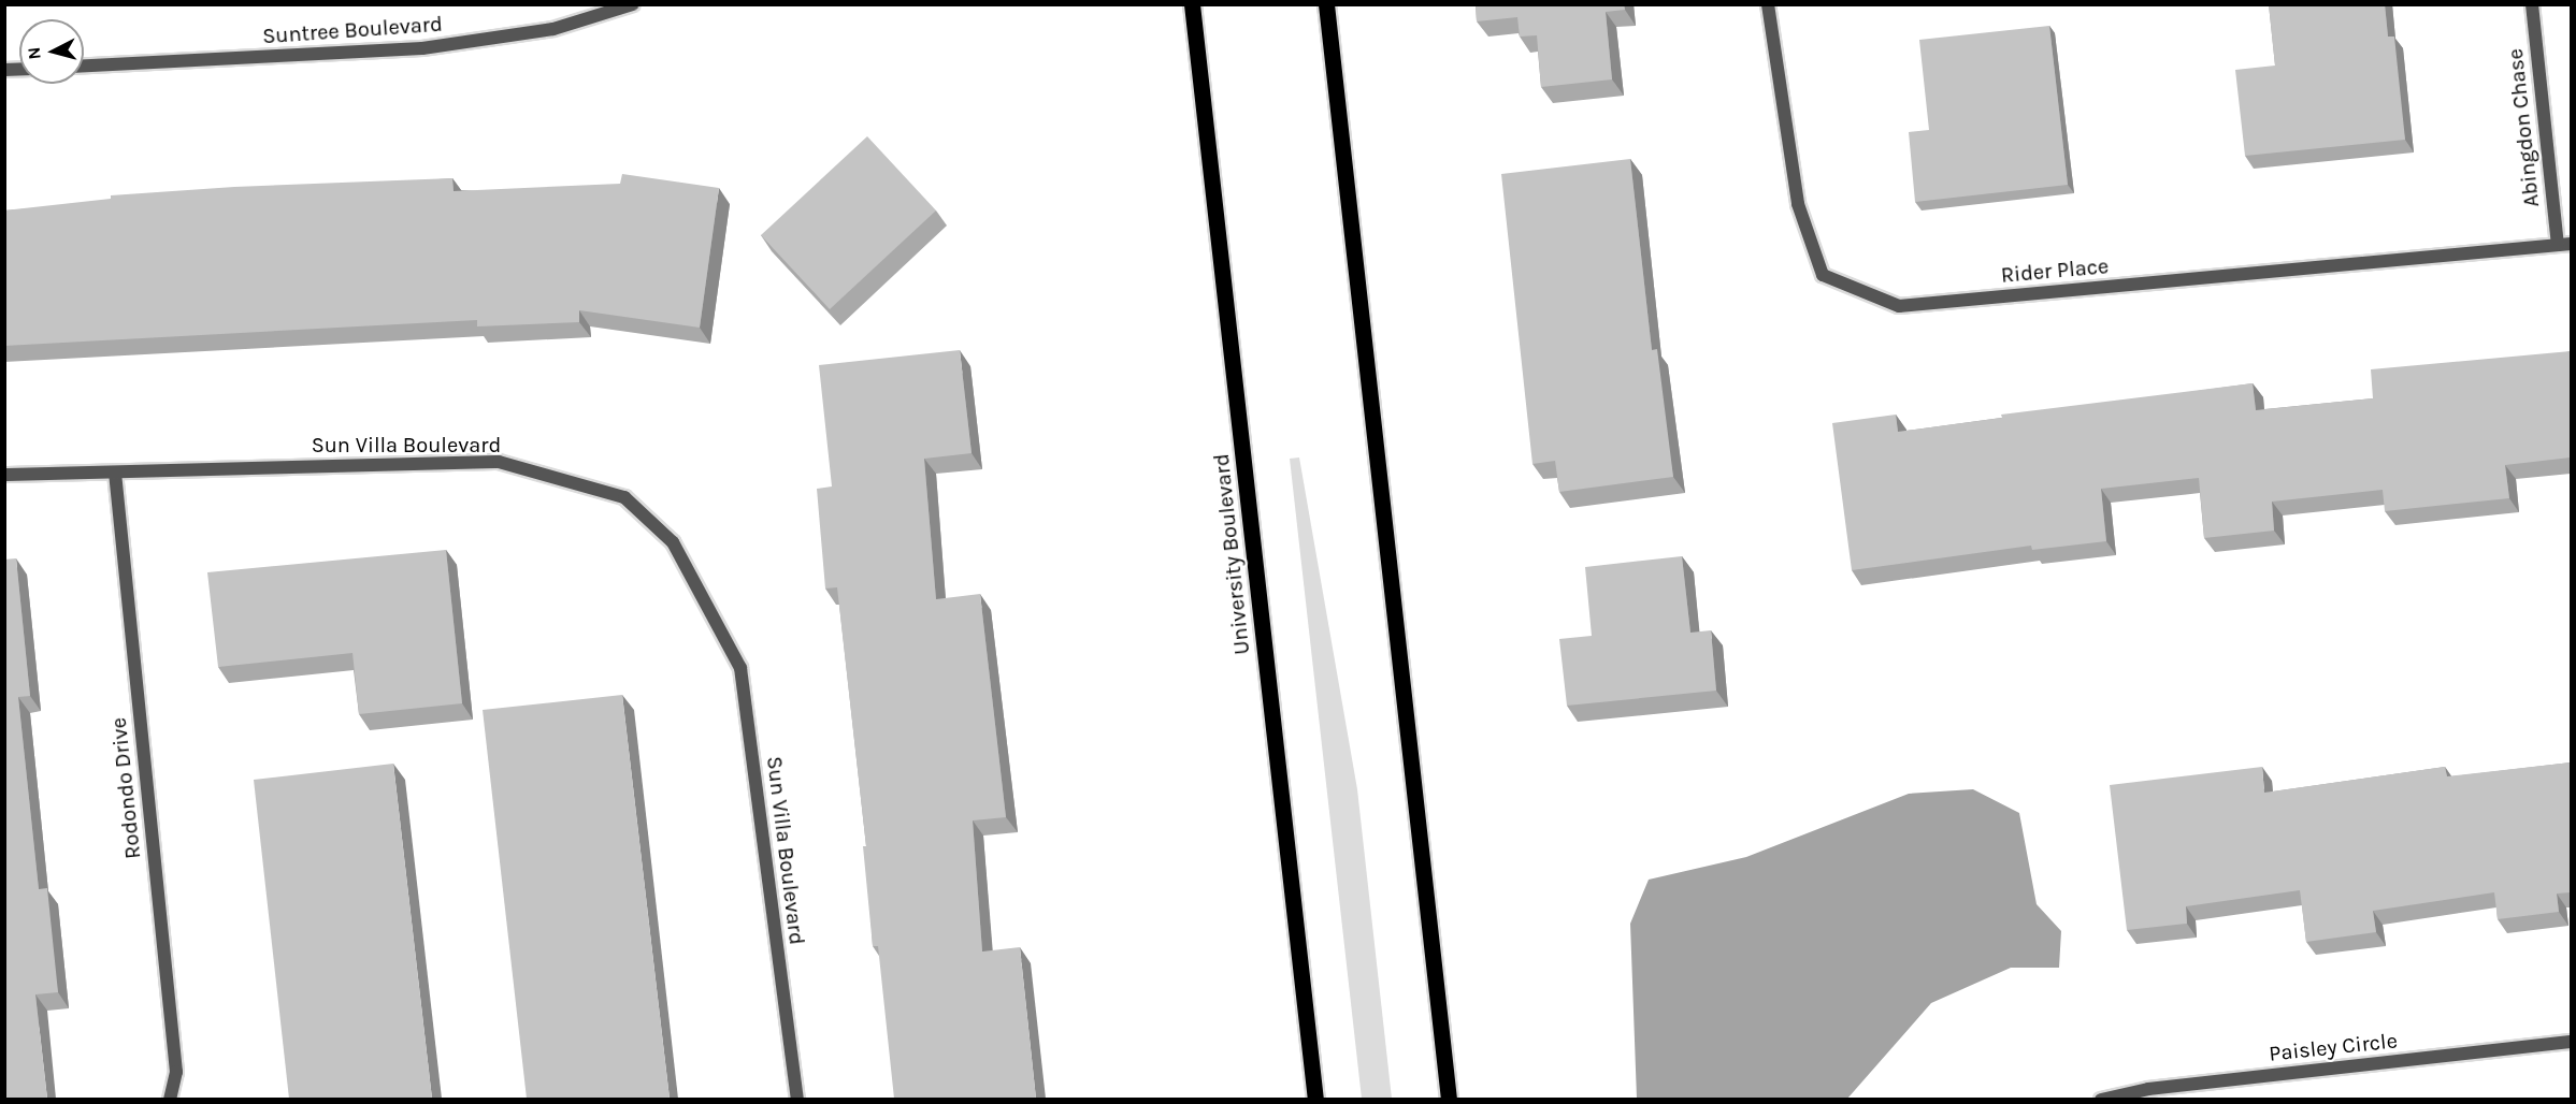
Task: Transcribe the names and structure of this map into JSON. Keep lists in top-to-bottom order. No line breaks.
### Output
{"streets":{"main road":["University Boulevard"],"street":["Suntree Boulevard","Abingdon Chase","Rider Place","Sun Villa Boulevard","Rodondo Drive","Paisley Circle"]},"crossings":[["Abingdon Chase","Rider Place"],["Sun Villa Boulevard","Rodondo Drive"]],"north":"left"}
